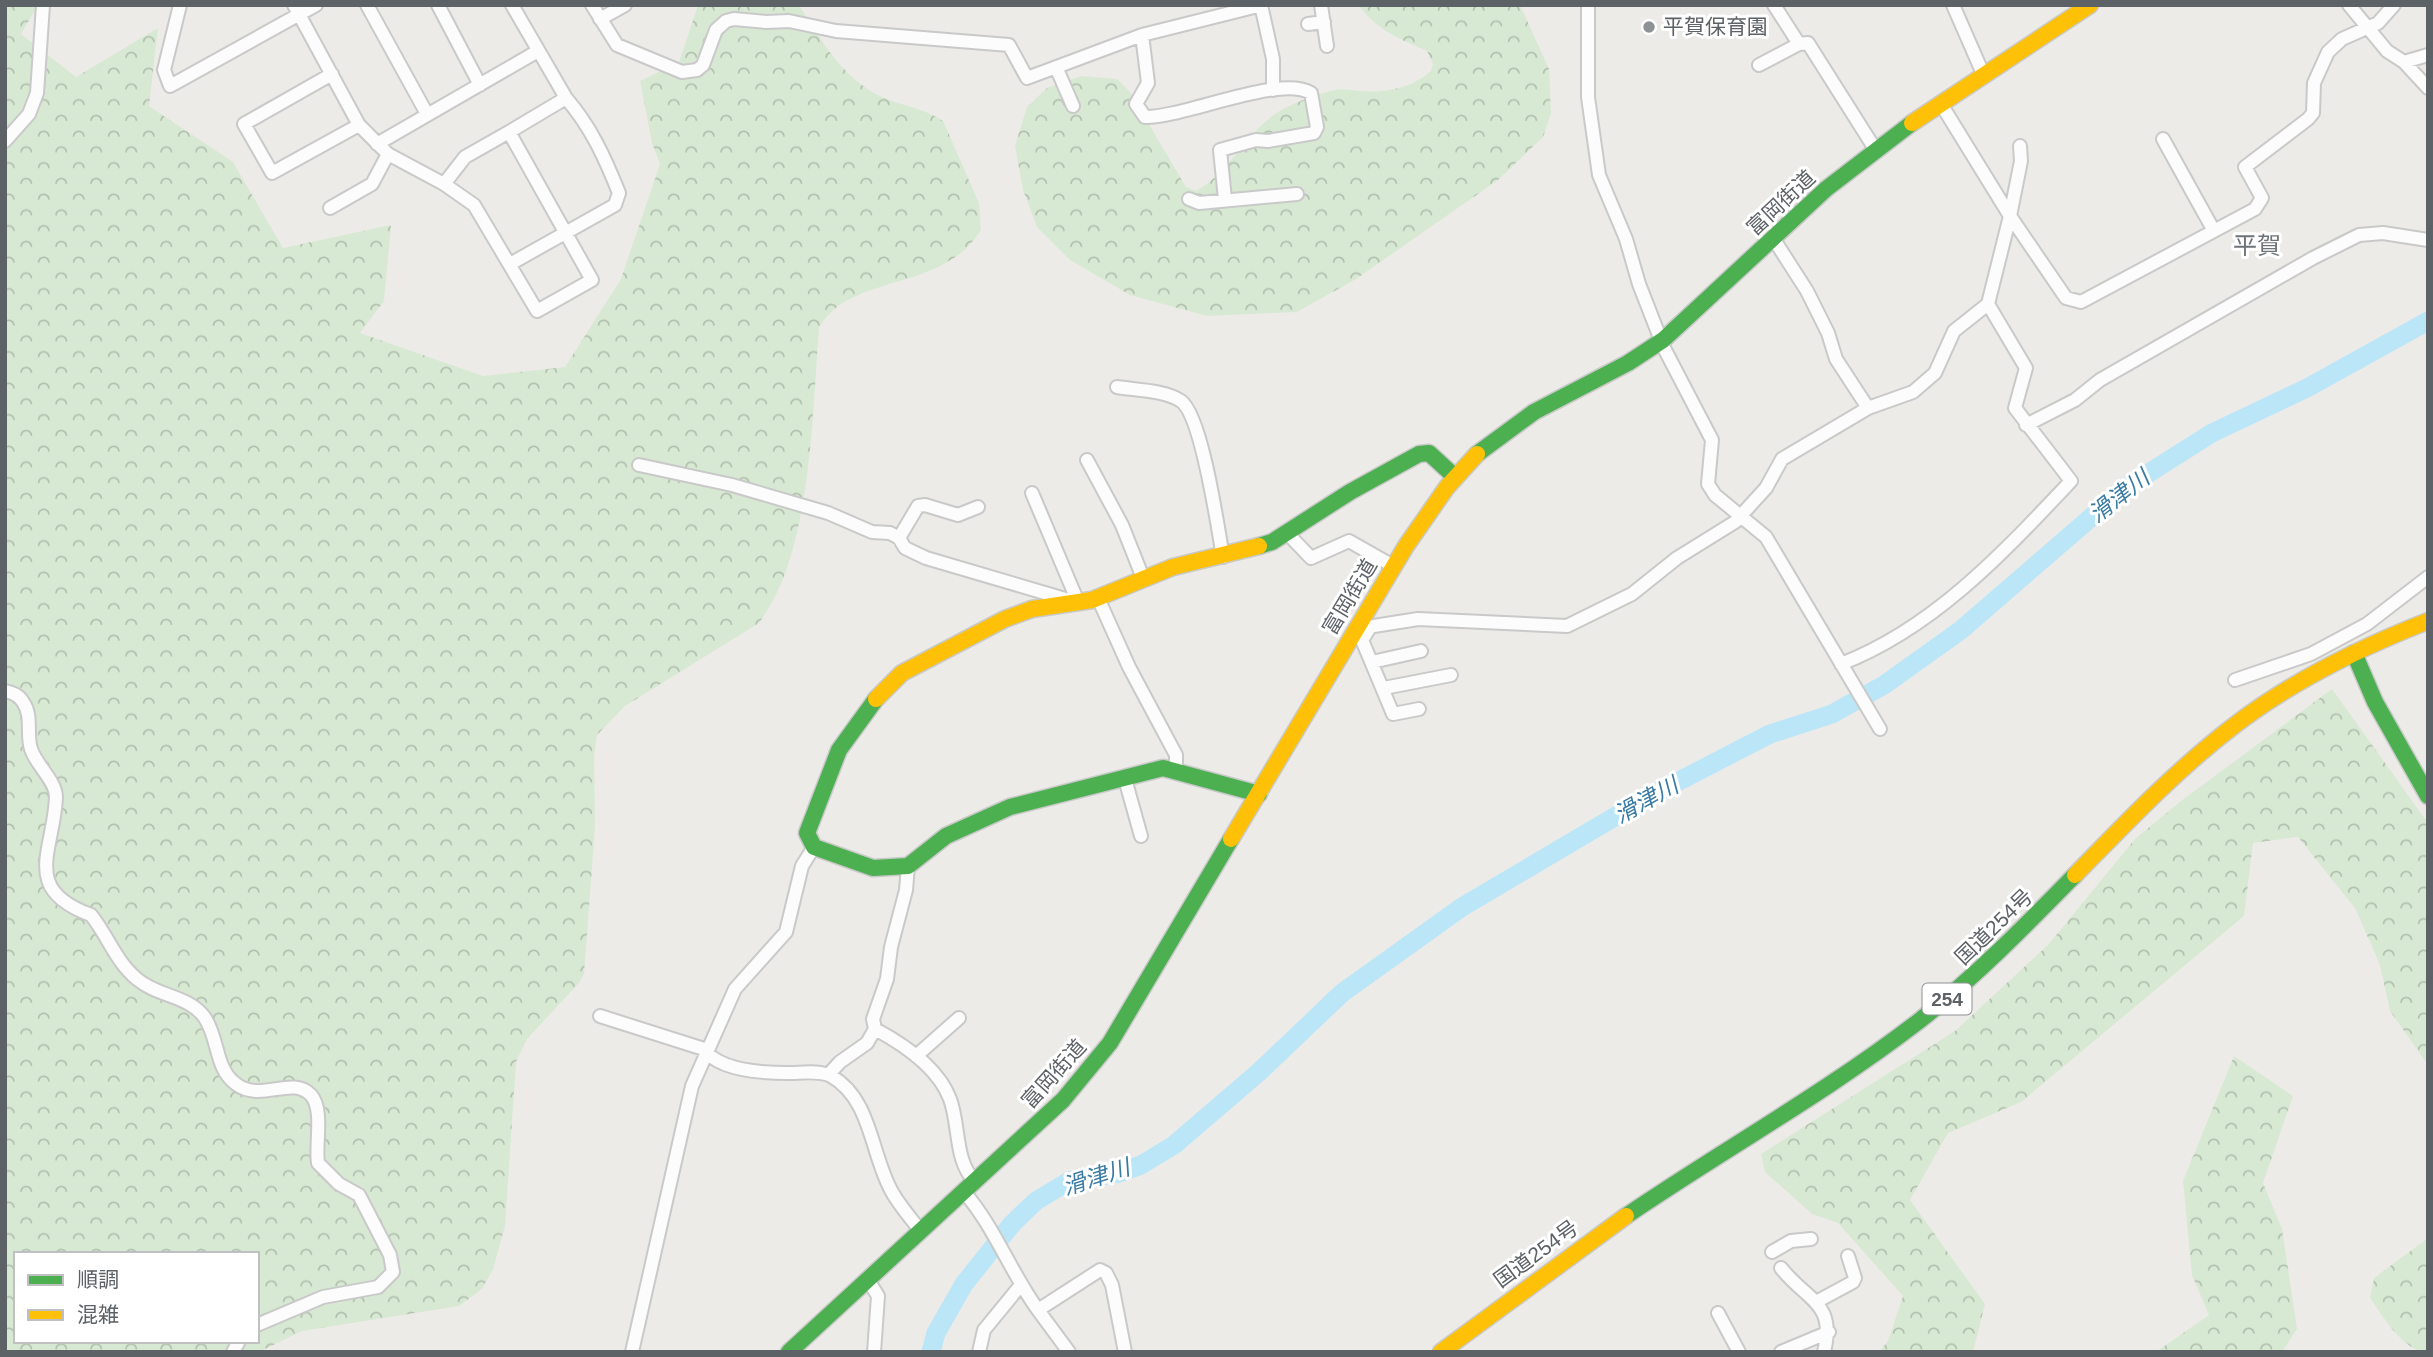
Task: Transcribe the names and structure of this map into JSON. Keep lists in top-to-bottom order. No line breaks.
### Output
{"streets":{"main road":["富岡街道","国道254号","254"]},"districts":["平賀"],"water":["滑津川"],"places":["平賀保育園"],"legend":["順調","混雑"]}
